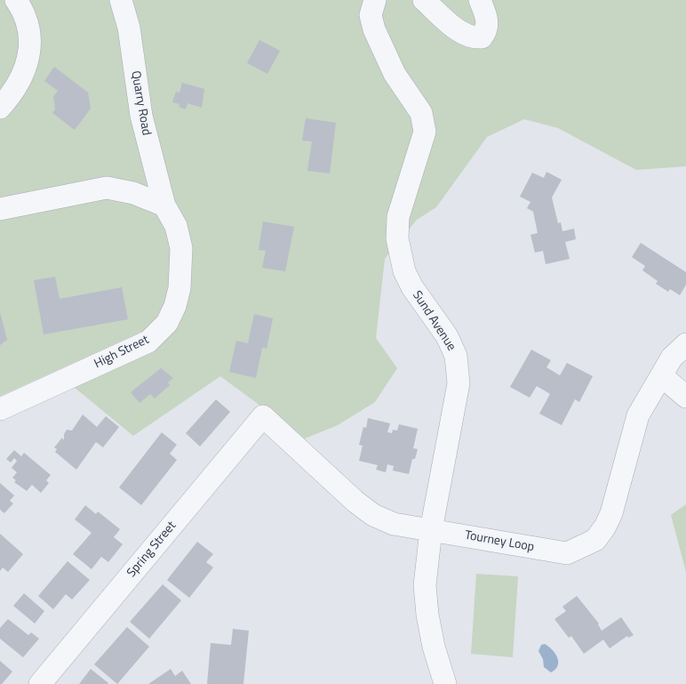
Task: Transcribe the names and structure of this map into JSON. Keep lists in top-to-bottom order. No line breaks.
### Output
{"streets":{"street":["Quarry Road","Sund Avenue","High Street","Tourney Loop","Spring Street"]},"crossings":[["Quarry Road","High Street"],["Sund Avenue","Tourney Loop"],["Tourney Loop","Spring Street"]]}
